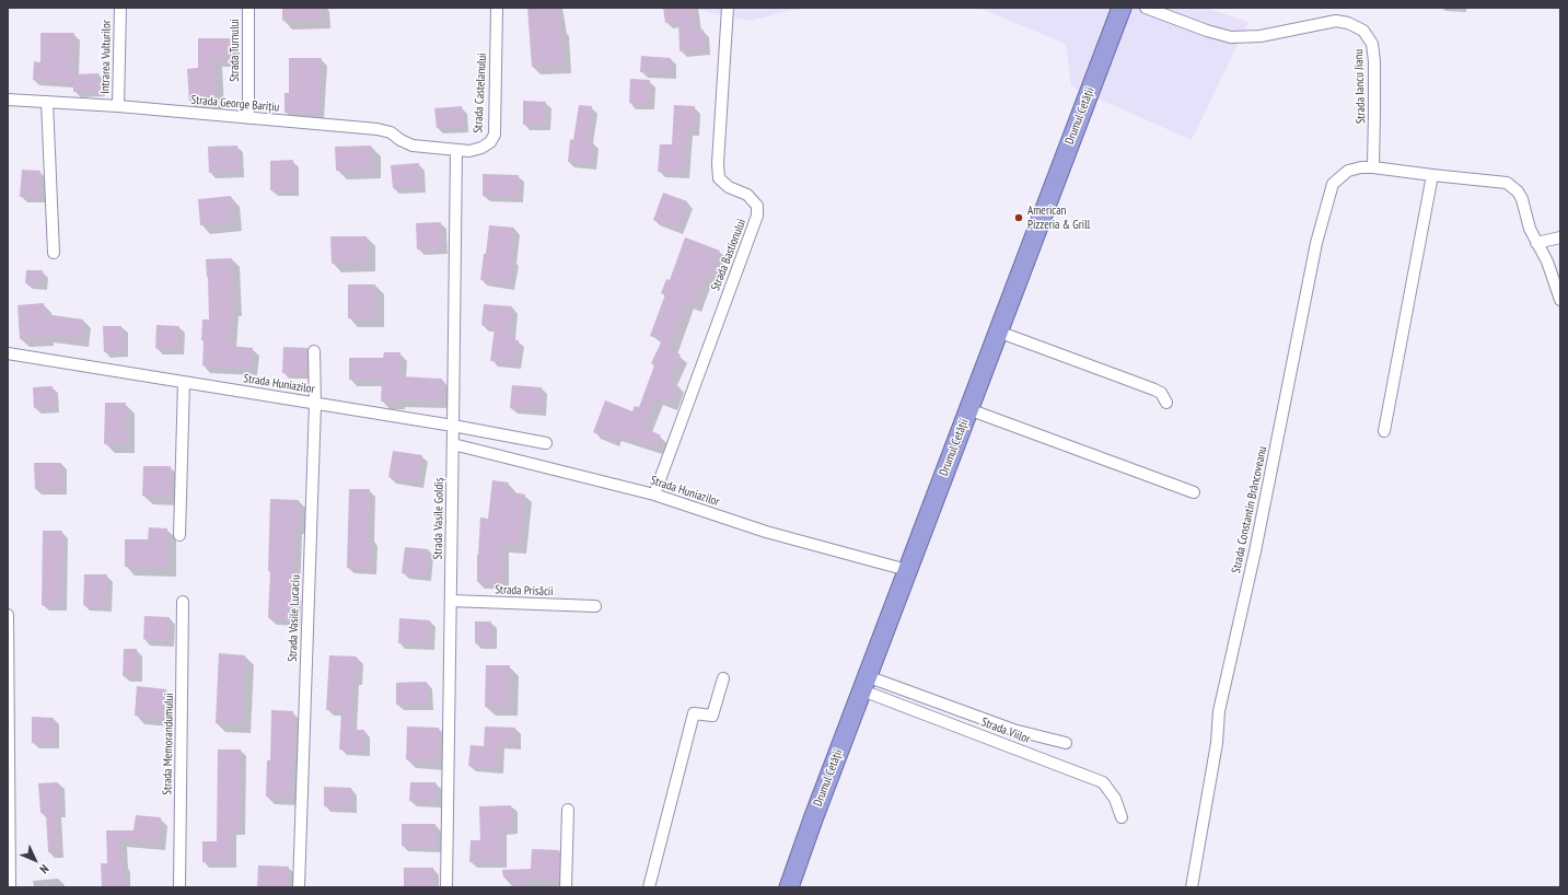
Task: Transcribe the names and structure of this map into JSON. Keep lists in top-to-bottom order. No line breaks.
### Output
{"streets":{"highway":["Drumul Cetății"],"street":["Strada Turnului","Intrarea Vulturilor","Strada Iancu Jianu","Strada Castelanului","Strada George Barițiu","Strada Bastionului","Strada Huniazilor","Strada Constantin Brâncoveanu","Strada Vasile Goldiș","Strada Prisăcii","Strada Vasile Lucaciu","Strada Viilor","Strada Memorandumului"]},"crossings":[["Strada Turnului","Strada George Barițiu"],["Intrarea Vulturilor","Strada George Barițiu"],["Strada Iancu Jianu","Strada Constantin Brâncoveanu"],["Strada Castelanului","Strada George Barițiu"],["Strada Castelanului","Strada Vasile Goldiș"],["Strada George Barițiu","Strada Vasile Goldiș"],["Drumul Cetății","Strada Huniazilor"],["Drumul Cetății","Strada Viilor"],["Strada Bastionului","Strada Huniazilor"],["Strada Huniazilor","Strada Vasile Goldiș"],["Strada Huniazilor","Strada Vasile Lucaciu"],["Strada Vasile Goldiș","Strada Prisăcii"]],"places":["American Pizzeria & Grill"],"north":"bottom right"}
